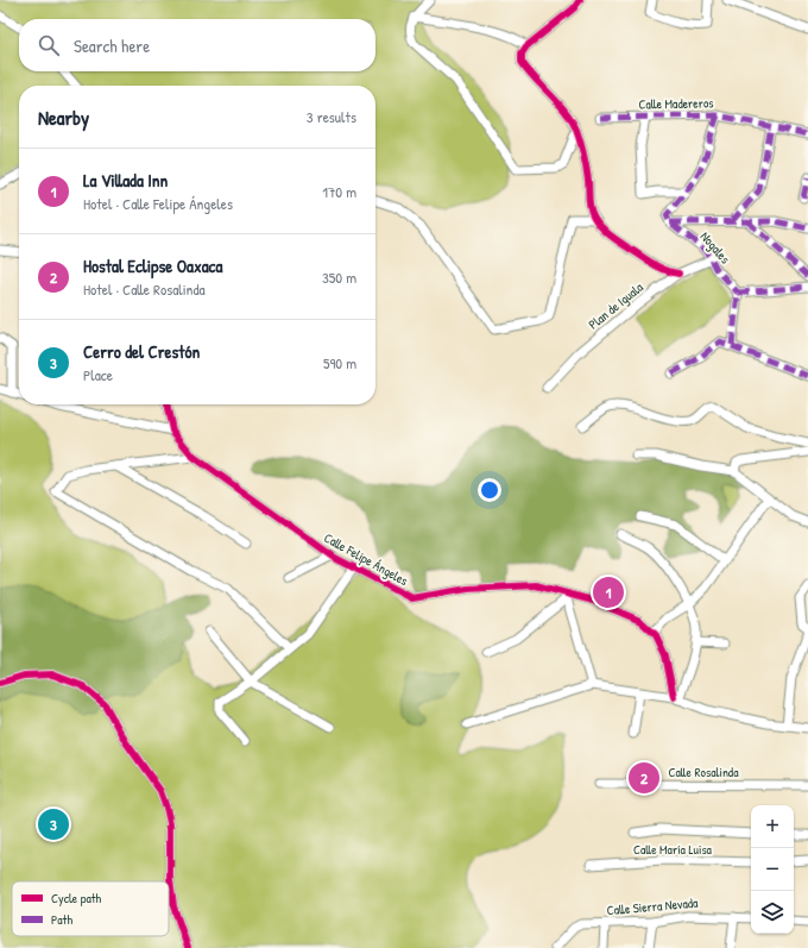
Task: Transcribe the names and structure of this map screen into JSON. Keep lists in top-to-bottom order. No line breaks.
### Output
{"streets":{"street":["Calle Madereros","Nogales","Plan de Iguala","Calle Felipe Ángeles","Calle Rosalinda","Calle María Luisa","Calle Sierra Nevada"]},"crossings":[["Nogales","Plan de Iguala"]],"legend":["Cycle path","Path"],"page":{"search":"Search here","heading":["Nearby","3 results"],"list":[{"mark":"1","name":"La Villada Inn","note":"Hotel · Calle Felipe Ángeles","value":"170 m"},{"mark":"2","name":"Hostal Eclipse Oaxaca","note":"Hotel · Calle Rosalinda","value":"350 m"},{"mark":"3","name":"Cerro del Crestón","note":"Place","value":"590 m"}],"pins":["1","2","3"],"map_buttons":["+","−"]}}
